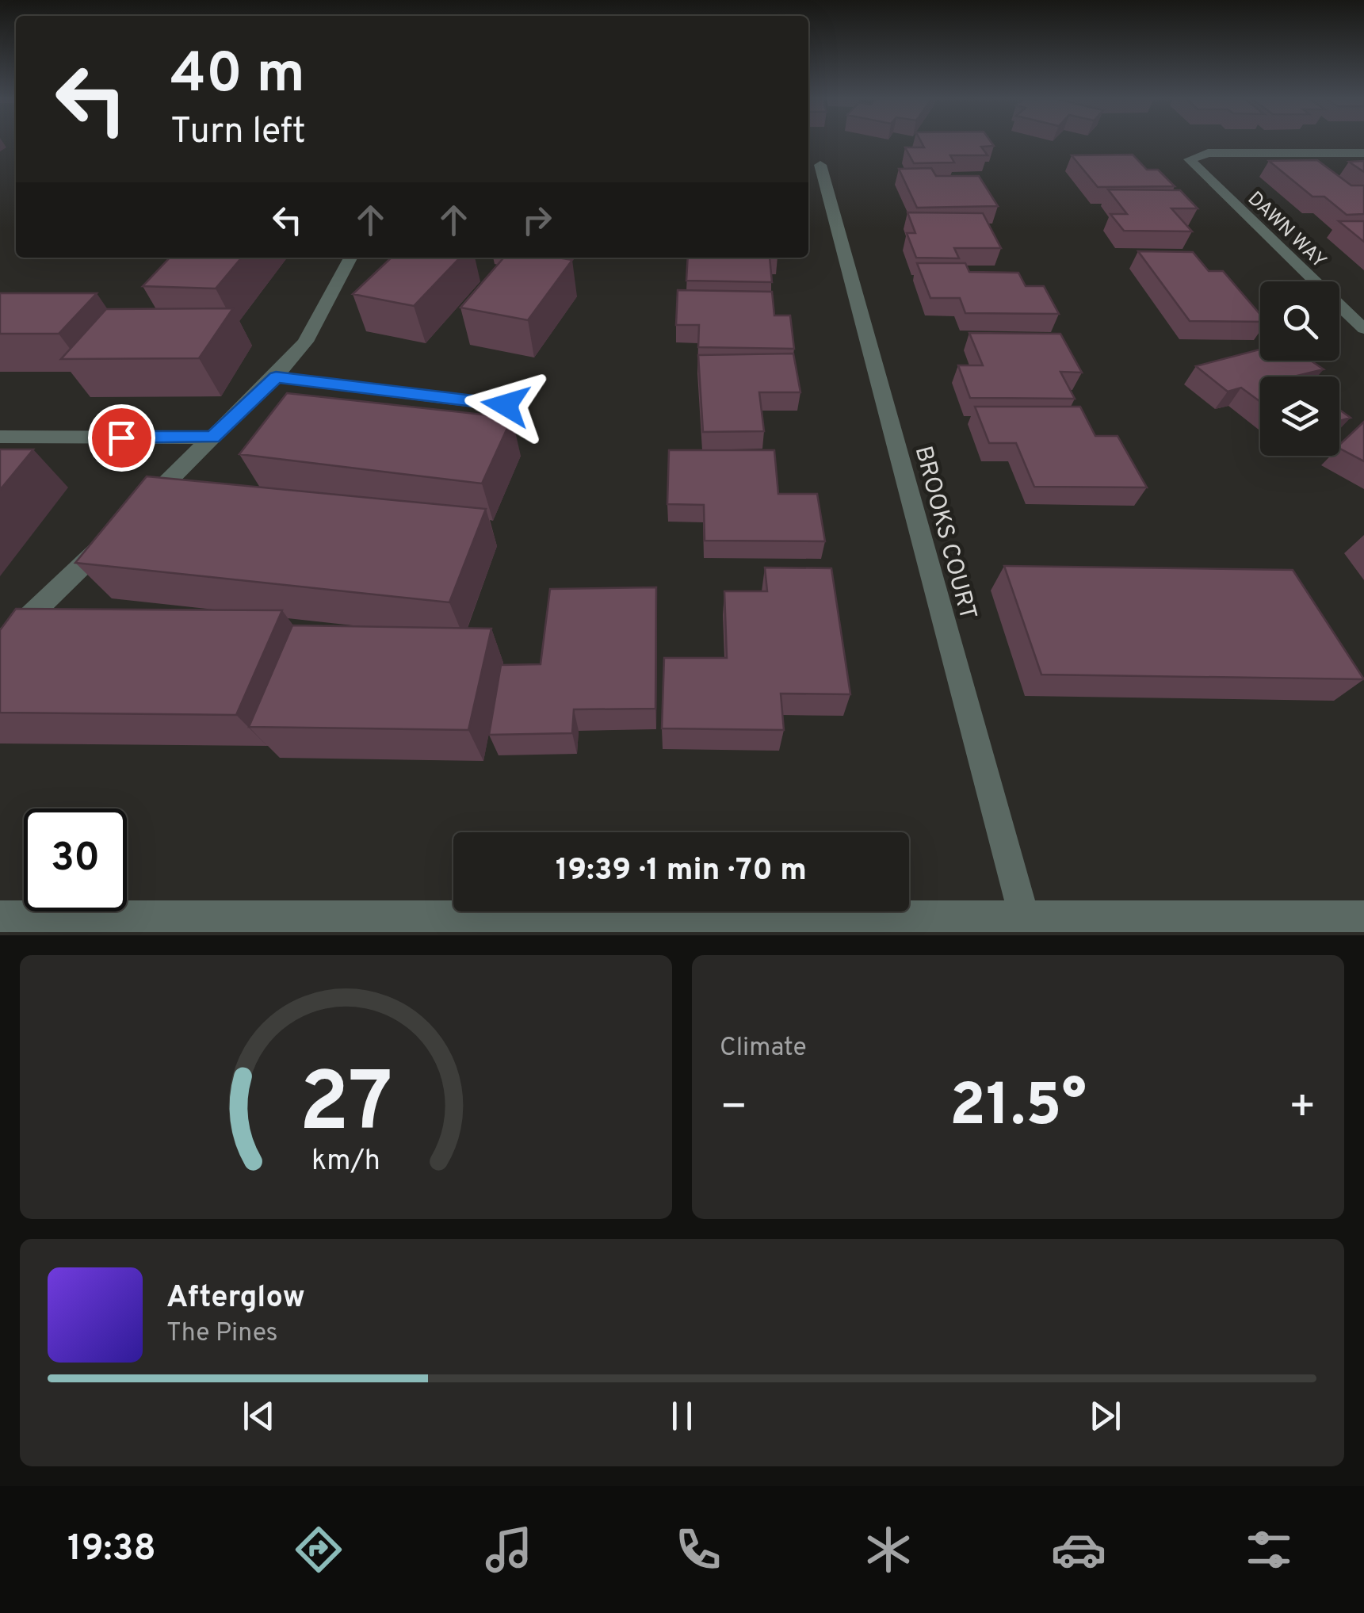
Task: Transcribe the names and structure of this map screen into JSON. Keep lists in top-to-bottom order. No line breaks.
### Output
{"streets":{"street":["DAWN WAY","BROOKS COURT"]},"page":{"turn":["40 m","Turn left"],"limit":"30","trip":"19:39 · 1 min · 70 m","tile":"Climate","heat":["−","21.5°","+"],"song":["Afterglow","The Pines"],"tabs":"19:38","gauge":["27","km/h"]}}
